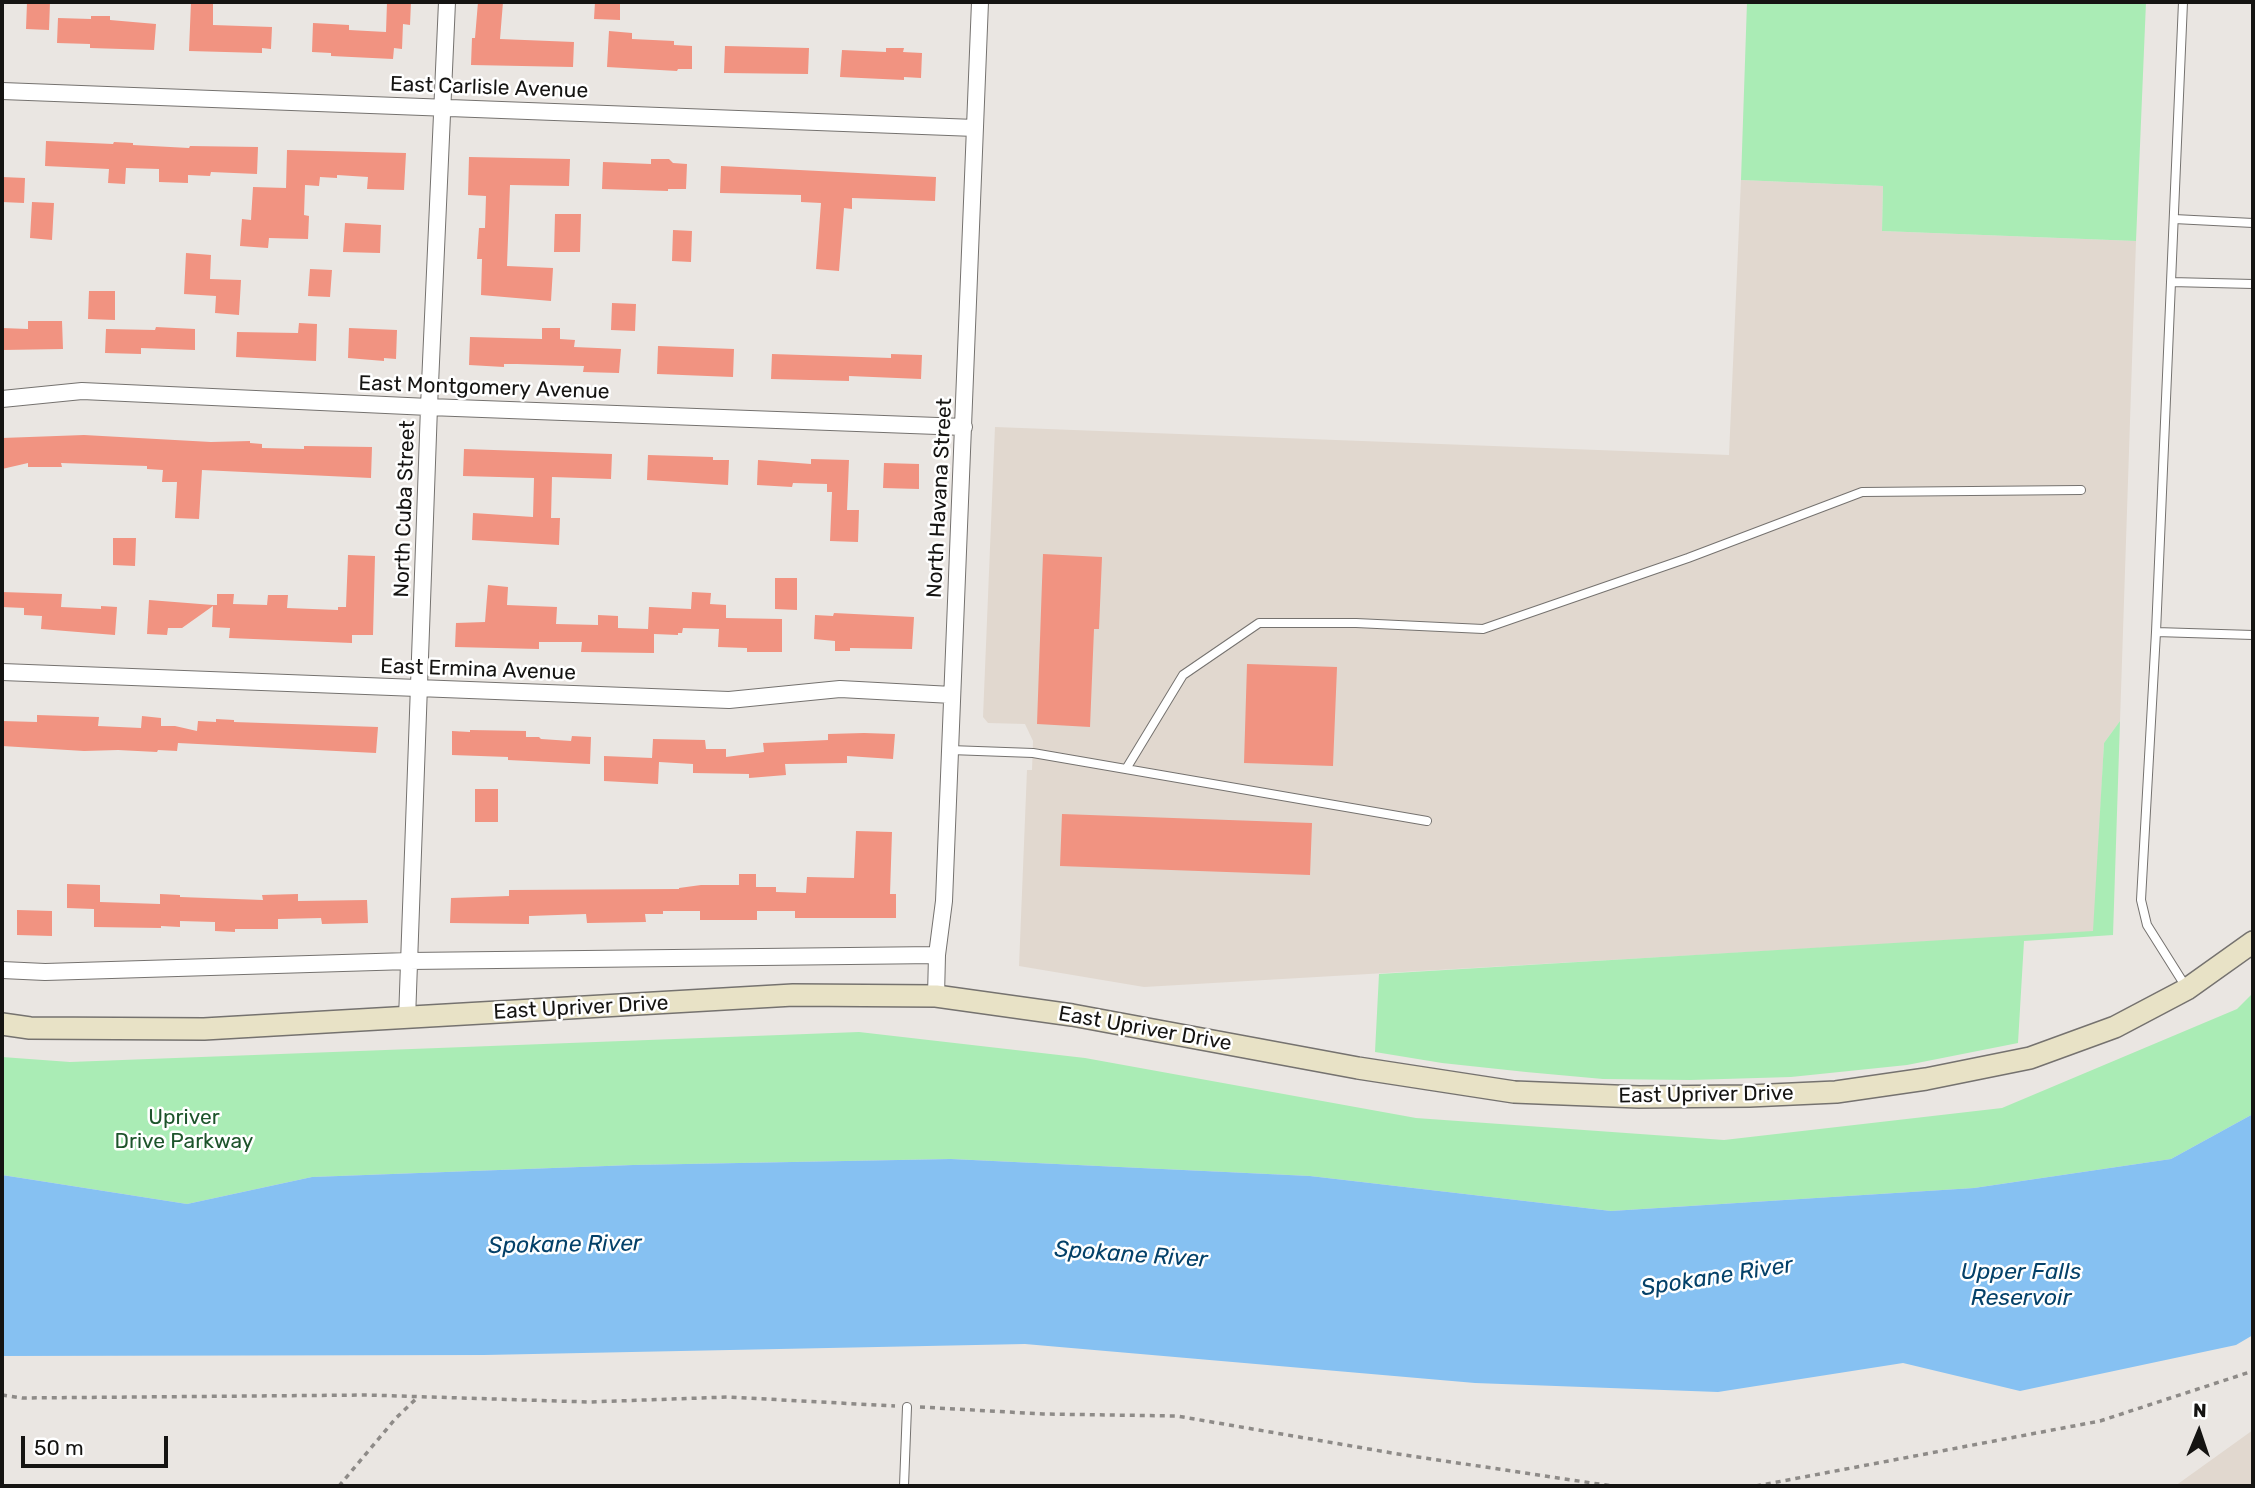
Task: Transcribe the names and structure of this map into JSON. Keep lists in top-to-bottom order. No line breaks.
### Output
{"streets":{"street":["East Carlisle Avenue","East Montgomery Avenue","North Havana Street","North Cuba Street","East Ermina Avenue","East Upriver Drive"]},"crossings":[["East Carlisle Avenue","North Havana Street"],["East Carlisle Avenue","North Cuba Street"],["East Montgomery Avenue","North Havana Street"],["East Montgomery Avenue","North Cuba Street"],["North Havana Street","East Ermina Avenue"],["North Havana Street","East Upriver Drive"],["North Cuba Street","East Ermina Avenue"],["North Cuba Street","East Upriver Drive"]],"water":["Spokane River","Upper Falls Reservoir"],"parks":["Upriver Drive Parkway"],"scale_bar":"50 m","north":"top"}
